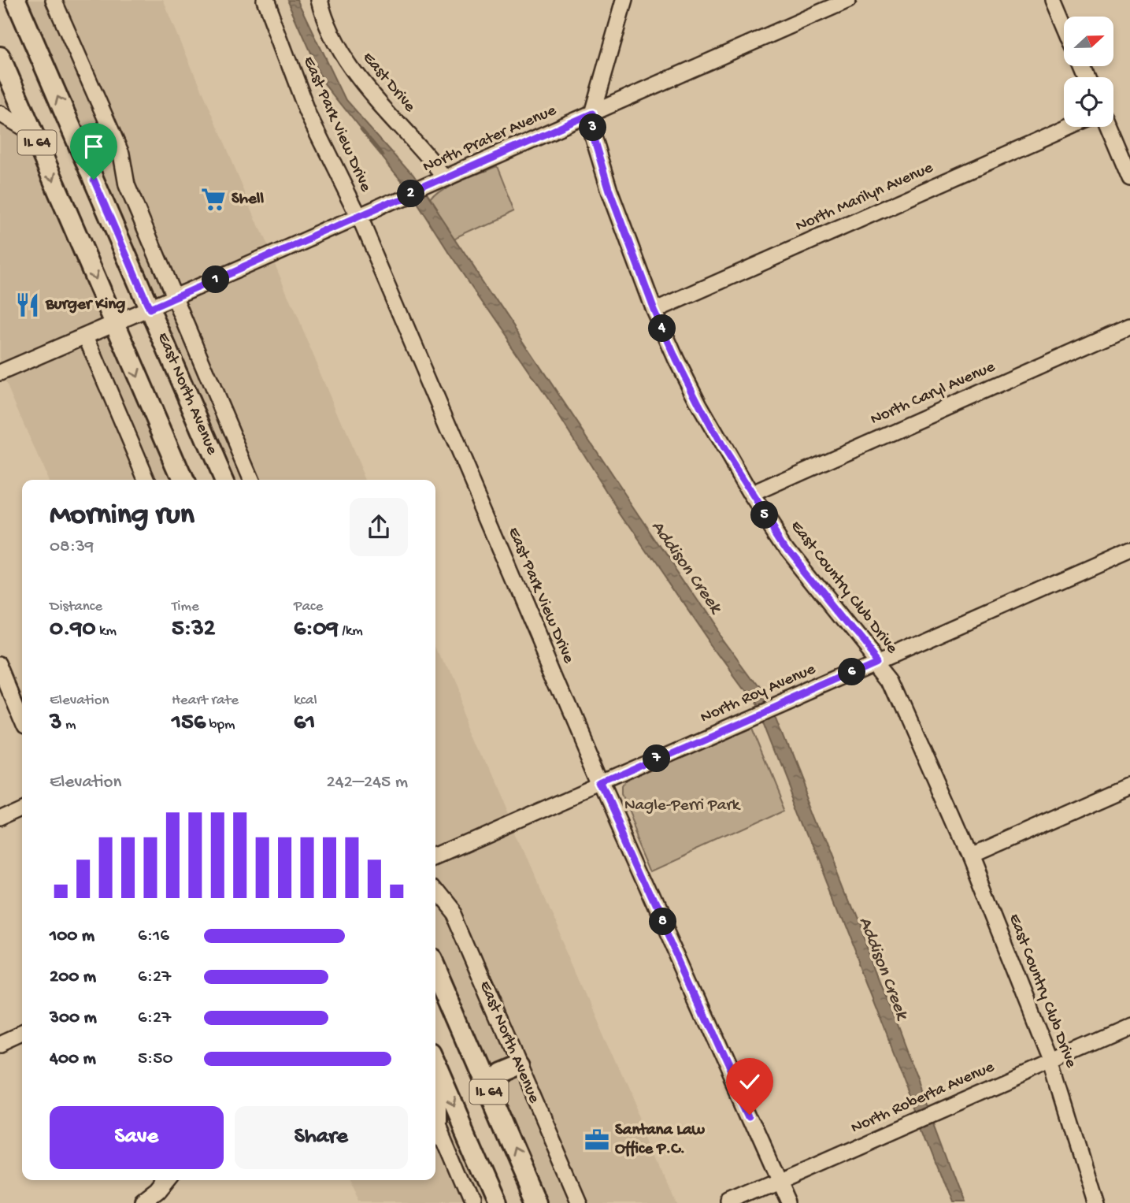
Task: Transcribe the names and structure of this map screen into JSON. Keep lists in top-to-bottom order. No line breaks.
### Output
{"streets":{"main road":["IL 64","East North Avenue"],"street":["East Drive","East Park View Drive","North Prater Avenue","North Marilyn Avenue","North Caryl Avenue","East Country Club Drive","North Roy Avenue","North Roberta Avenue"]},"crossings":[["East Drive","North Prater Avenue"],["East Park View Drive","North Prater Avenue"],["East Park View Drive","North Roy Avenue"],["East Park View Drive","North Roberta Avenue"],["North Prater Avenue","IL 64"],["North Prater Avenue","East North Avenue"],["North Prater Avenue","East Country Club Drive"],["North Marilyn Avenue","East Country Club Drive"],["North Caryl Avenue","East Country Club Drive"],["East Country Club Drive","North Roy Avenue"],["East Country Club Drive","North Roberta Avenue"]],"water":["Addison Creek"],"parks":["Nagle-Perri Park"],"places":{"supermarket":["Shell"],"restaurant":["Burger King"],"office":["Santana Law Office P.C."]},"north":"right","page":{"pins":["3","2","1","4","5","6","7","8"],"heading":["Morning run","08:39"],"stats":[["Distance","0.90 km"],["Time","5:32"],["Pace","6:09 /km"],["Elevation","3 m"],["Heart rate","156 bpm"],["kcal","61"]],"chart":["Elevation","242–245 m"],"list":[{"name":"100 m","note":"6:16"},{"name":"200 m","note":"6:27"},{"name":"300 m","note":"6:27"},{"name":"400 m","note":"5:50"}],"buttons":["Save","Share"]}}
